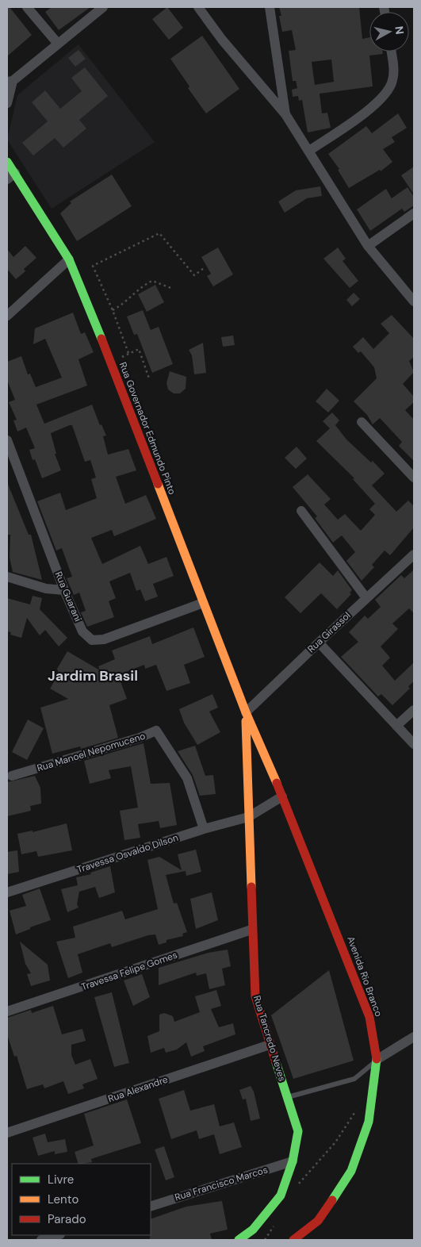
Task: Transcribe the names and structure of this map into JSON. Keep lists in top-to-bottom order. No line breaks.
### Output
{"streets":{"street":["Rua Governador Edmundo Pinto","Rua Guarani","Rua Girassol","Rua Manoel Nepomuceno","Travessa Osvaldo Dilson","Travessa Felipe Gomes","Avenida Rio Branco","Rua Tancredo Neves","Rua Alexandre","Rua Francisco Marcos"]},"crossings":[["Rua Governador Edmundo Pinto","Rua Guarani"],["Rua Governador Edmundo Pinto","Rua Girassol"],["Rua Governador Edmundo Pinto","Avenida Rio Branco"],["Rua Governador Edmundo Pinto","Rua Tancredo Neves"],["Rua Girassol","Avenida Rio Branco"],["Rua Girassol","Rua Tancredo Neves"],["Rua Manoel Nepomuceno","Travessa Osvaldo Dilson"],["Travessa Osvaldo Dilson","Rua Tancredo Neves"],["Travessa Felipe Gomes","Rua Tancredo Neves"],["Avenida Rio Branco","Rua Tancredo Neves"],["Rua Tancredo Neves","Rua Alexandre"],["Rua Tancredo Neves","Rua Francisco Marcos"]],"districts":["Jardim Brasil"],"legend":["Livre","Lento","Parado"],"north":"right"}
